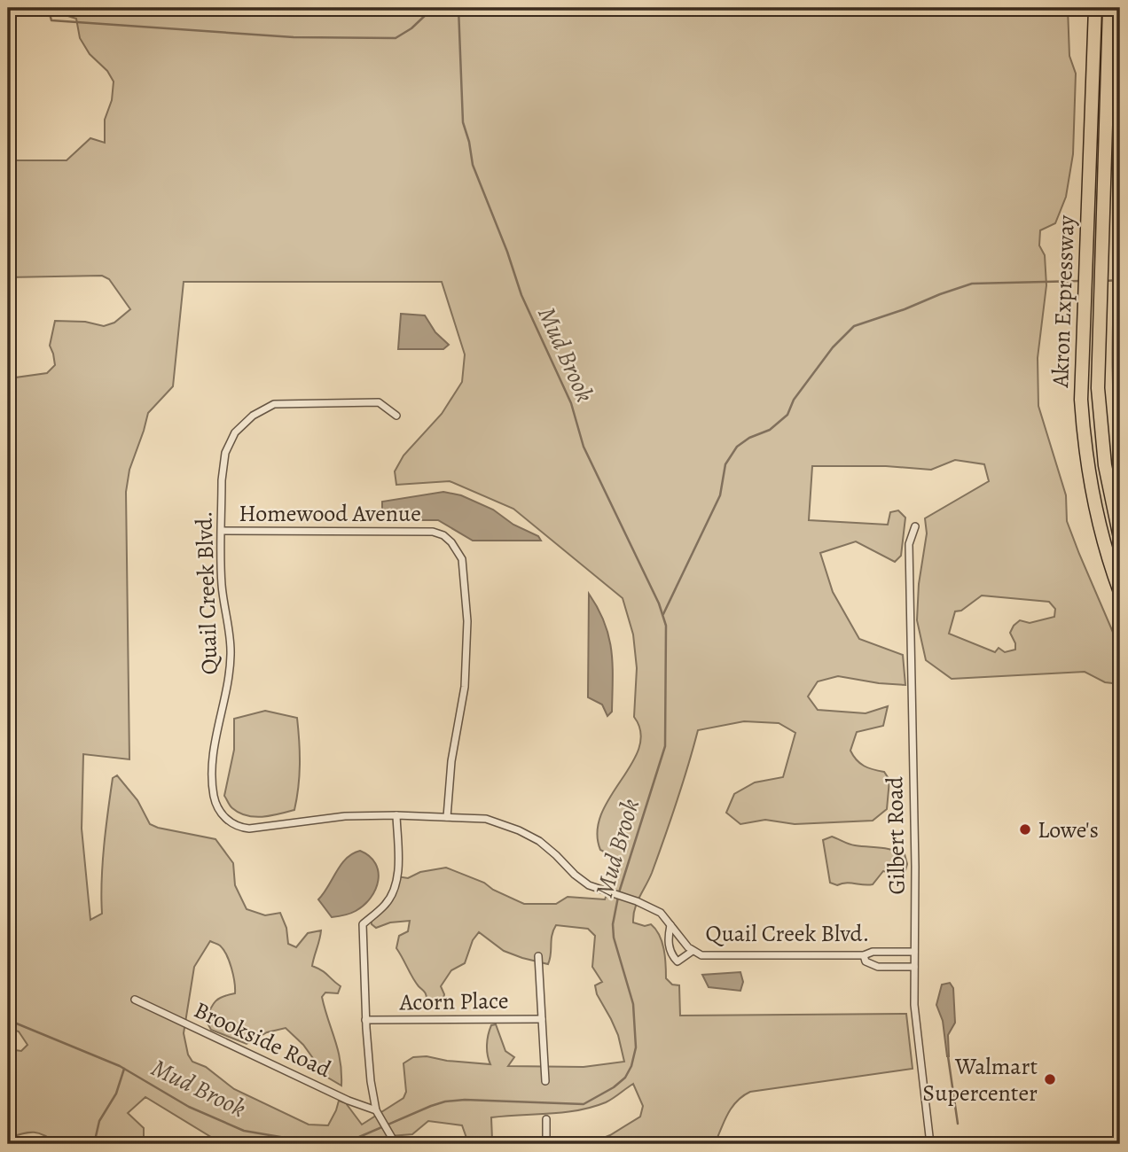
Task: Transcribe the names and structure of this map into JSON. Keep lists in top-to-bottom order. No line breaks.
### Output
{"streets":{"highway":["Akron Expressway"],"street":["Homewood Avenue","Quail Creek Blvd.","Gilbert Road","Acorn Place","Brookside Road"]},"crossings":[["Homewood Avenue","Quail Creek Blvd."],["Quail Creek Blvd.","Gilbert Road"]],"water":["Mud Brook"],"places":["Lowe's","Walmart Supercenter"]}
